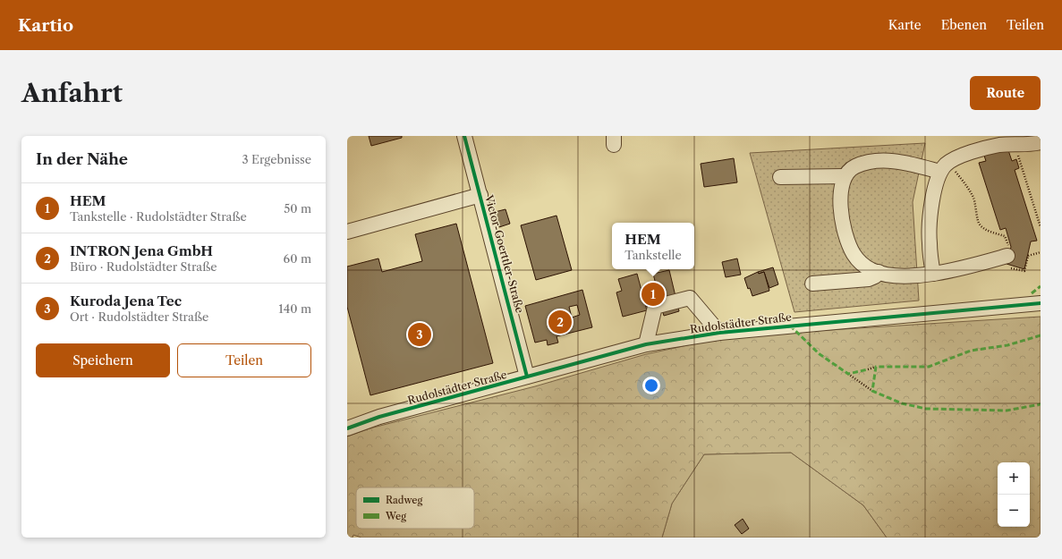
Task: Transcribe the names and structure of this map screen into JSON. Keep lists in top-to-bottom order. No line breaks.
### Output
{"streets":{"street":["Victor-Goerttler-Straße","Rudolstädter Straße"]},"crossings":[["Victor-Goerttler-Straße","Rudolstädter Straße"]],"legend":["Radweg","Weg"],"page":{"header":"Kartio","nav":["Karte","Ebenen","Teilen"],"buttons":["Route",["Speichern","Teilen"]],"title":"Anfahrt","heading":["In der Nähe","3 Ergebnisse"],"list":[{"mark":"1","name":"HEM","note":"Tankstelle · Rudolstädter Straße","value":"50 m"},{"mark":"2","name":"INTRON Jena GmbH","note":"Büro · Rudolstädter Straße","value":"60 m"},{"mark":"3","name":"Kuroda Jena Tec","note":"Ort · Rudolstädter Straße","value":"140 m"}],"popup":["HEM","Tankstelle"],"pins":["1","2","3"],"map_buttons":["+","−"]}}
